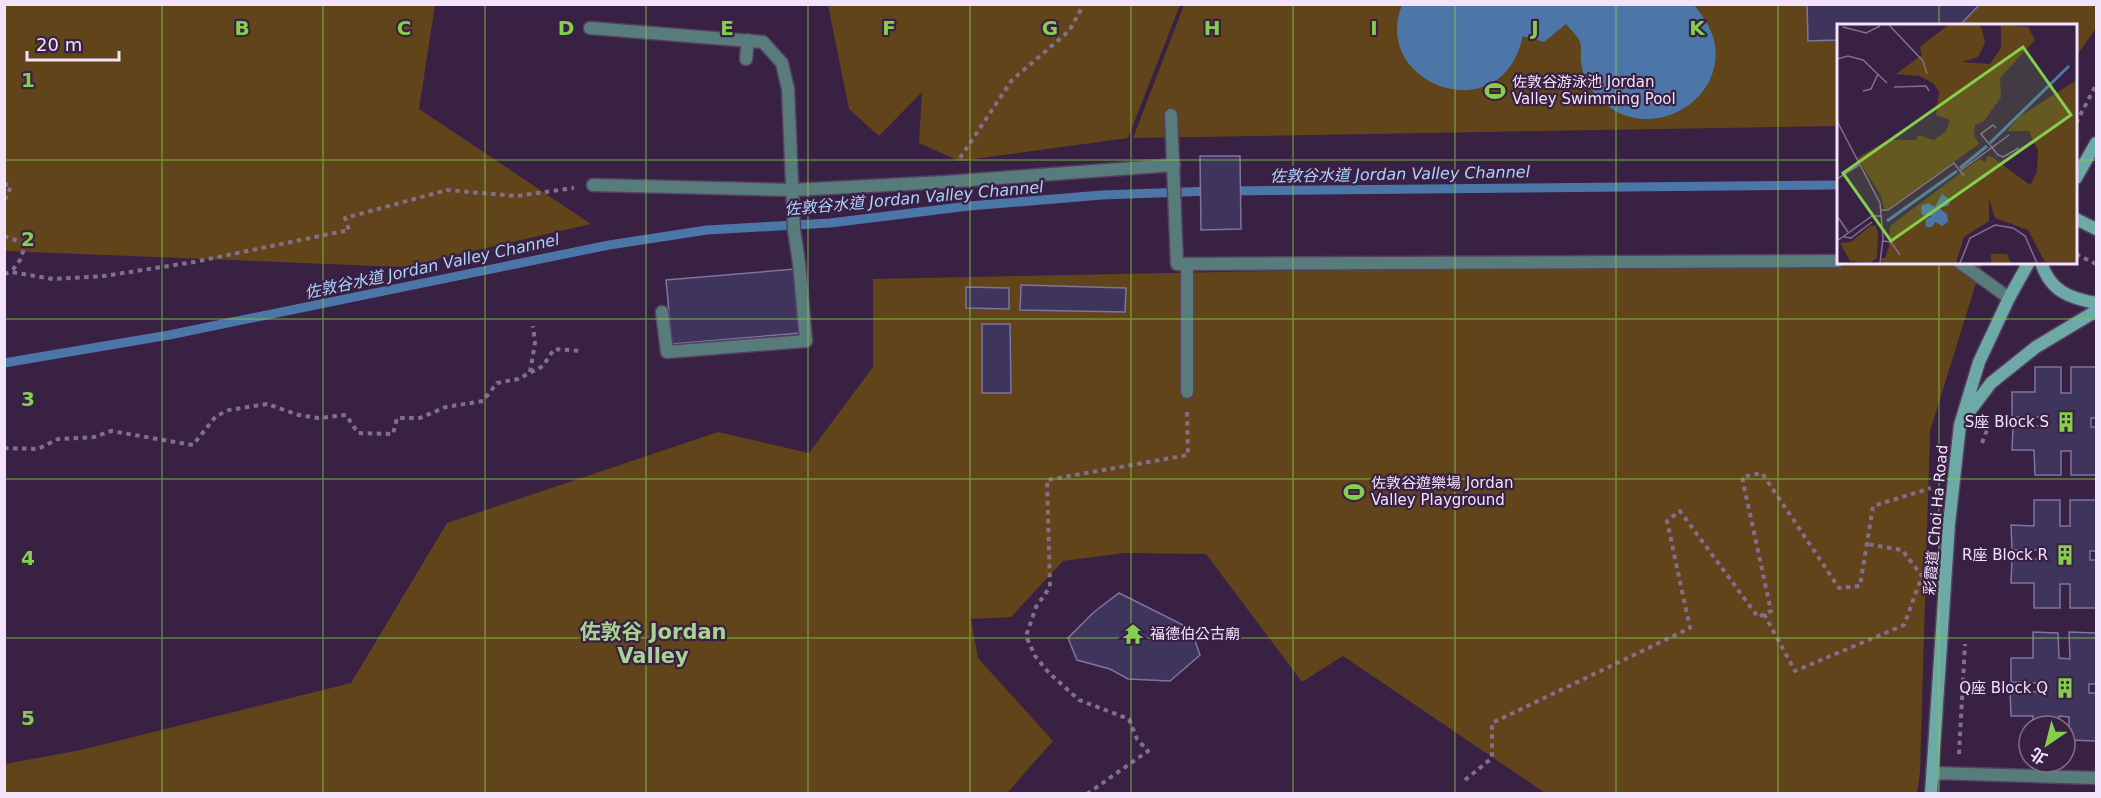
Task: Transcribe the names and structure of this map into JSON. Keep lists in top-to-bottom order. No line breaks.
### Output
{"streets":{"street":["彩霞道 Choi Ha Road"]},"districts":["佐敦谷 Jordan Valley"],"water":["佐敦谷水道 Jordan Valley Channel"],"places":{"sports":["佐敦谷游泳池 Jordan Valley Swimming Pool","佐敦谷遊樂場 Jordan Valley Playground"],"building":["S座 Block S","R座 Block R","Q座 Block Q"],"temple":["福德伯公古廟"]},"scale_bar":"20 m","north":"bottom left","grid":{"columns":["B","C","D","E","F","G","H","I","J","K"],"rows":["1","2","3","4","5"]}}
